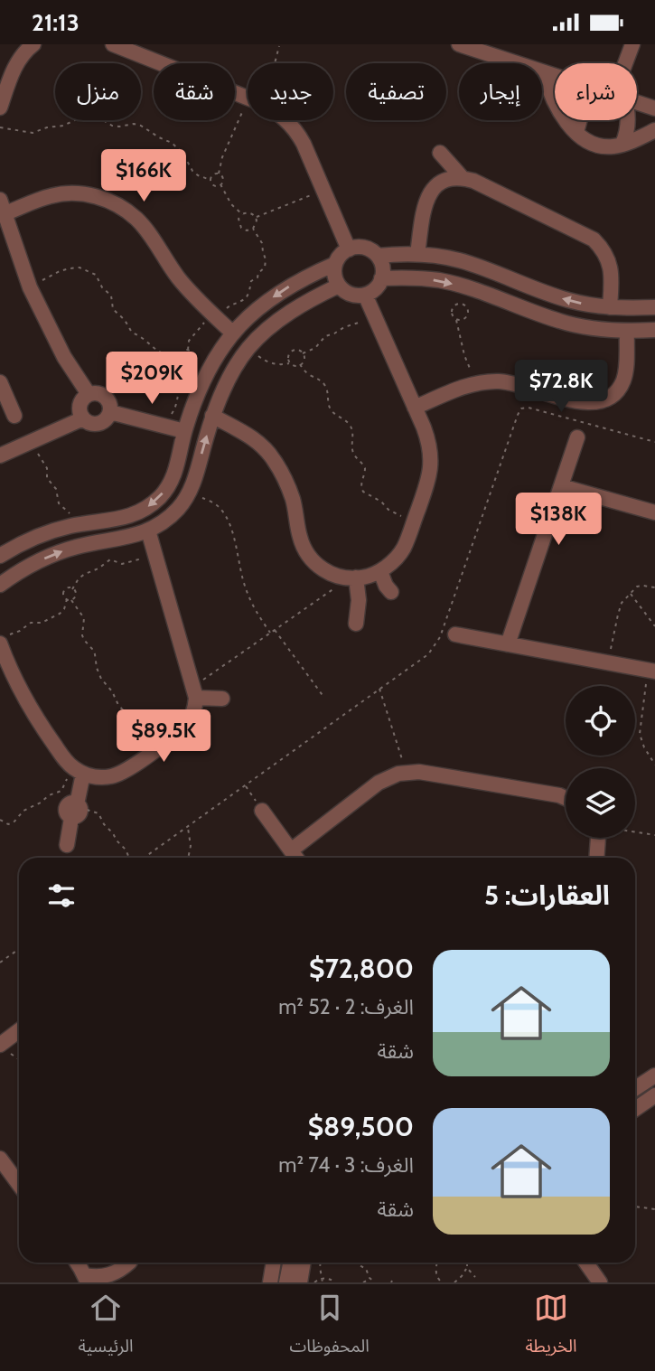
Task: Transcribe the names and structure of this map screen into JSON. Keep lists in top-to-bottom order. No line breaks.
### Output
{"page":{"status":"21:13","chip":["شراء","إيجار","تصفية","جديد","شقة","منزل"],"price":["$166K","$209K","$72.8K","$138K","$89.5K"],"heading":"العقارات: 5","list":[{"name":"$72,800","note":"الغرف: 2 · 52 m² · شقة"},{"name":"$89,500","note":"الغرف: 3 · 74 m² · شقة"}],"tabs":["الخريطة","المحفوظات","الرئيسية"]}}
